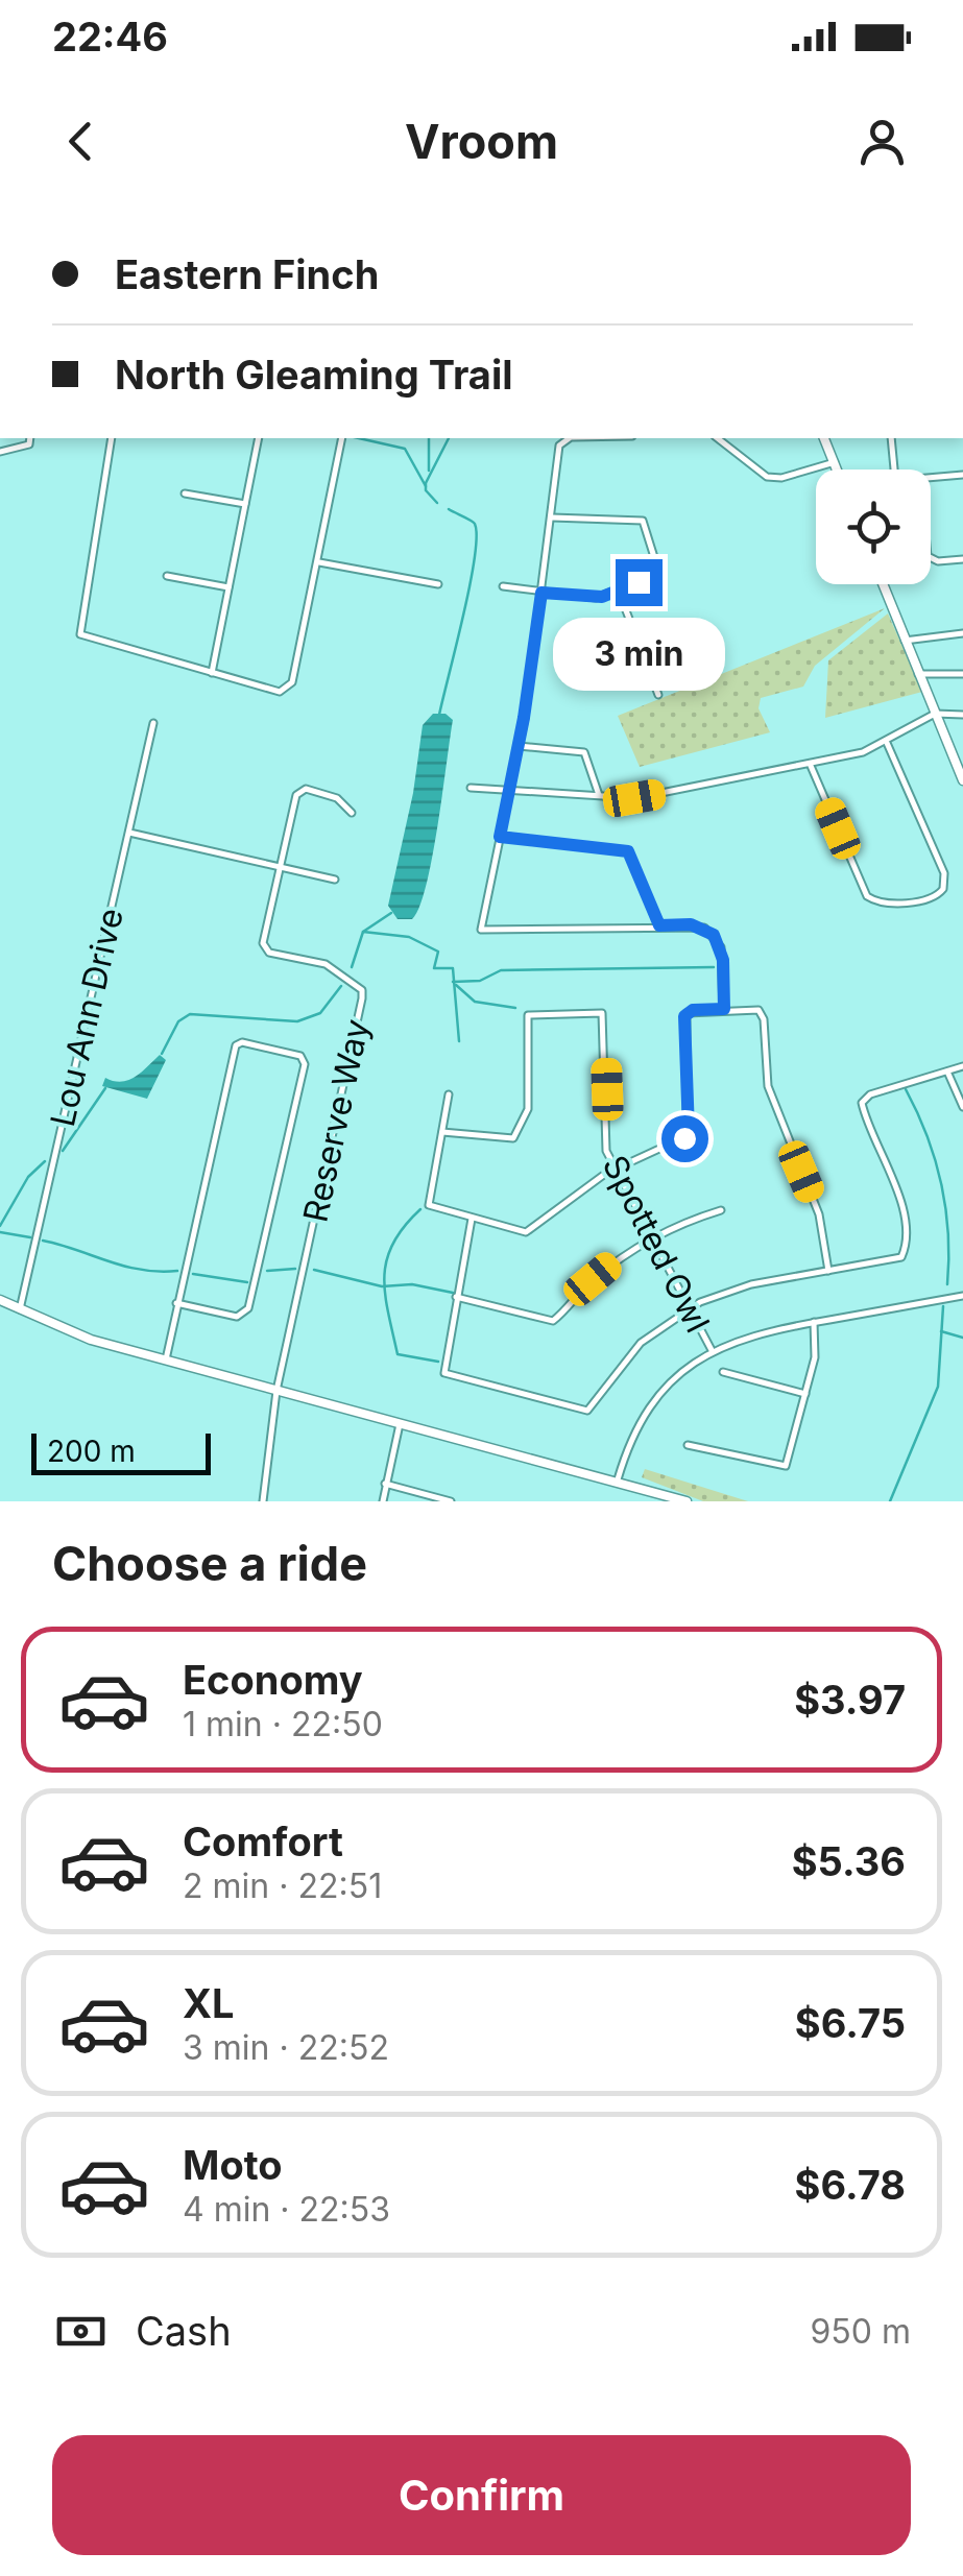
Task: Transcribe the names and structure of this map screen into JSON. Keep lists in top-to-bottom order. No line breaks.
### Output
{"streets":{"street":["Lou Ann Drive","Reserve Way","Spotted Owl"]},"scale_bar":"200 m","page":{"status":"22:46","header":"Vroom","banner":["Eastern Finch","North Gleaming Trail"],"bubble":"3 min","scale":"200 m","heading":"Choose a ride","list":[{"name":"Economy","note":"1 min · 22:50","value":"$3.97"},{"name":"Comfort","note":"2 min · 22:51","value":"$5.36"},{"name":"XL","note":"3 min · 22:52","value":"$6.75"},{"name":"Moto","note":"4 min · 22:53","value":"$6.78"}],"pay":["Cash","950 m"],"buttons":"Confirm"}}
